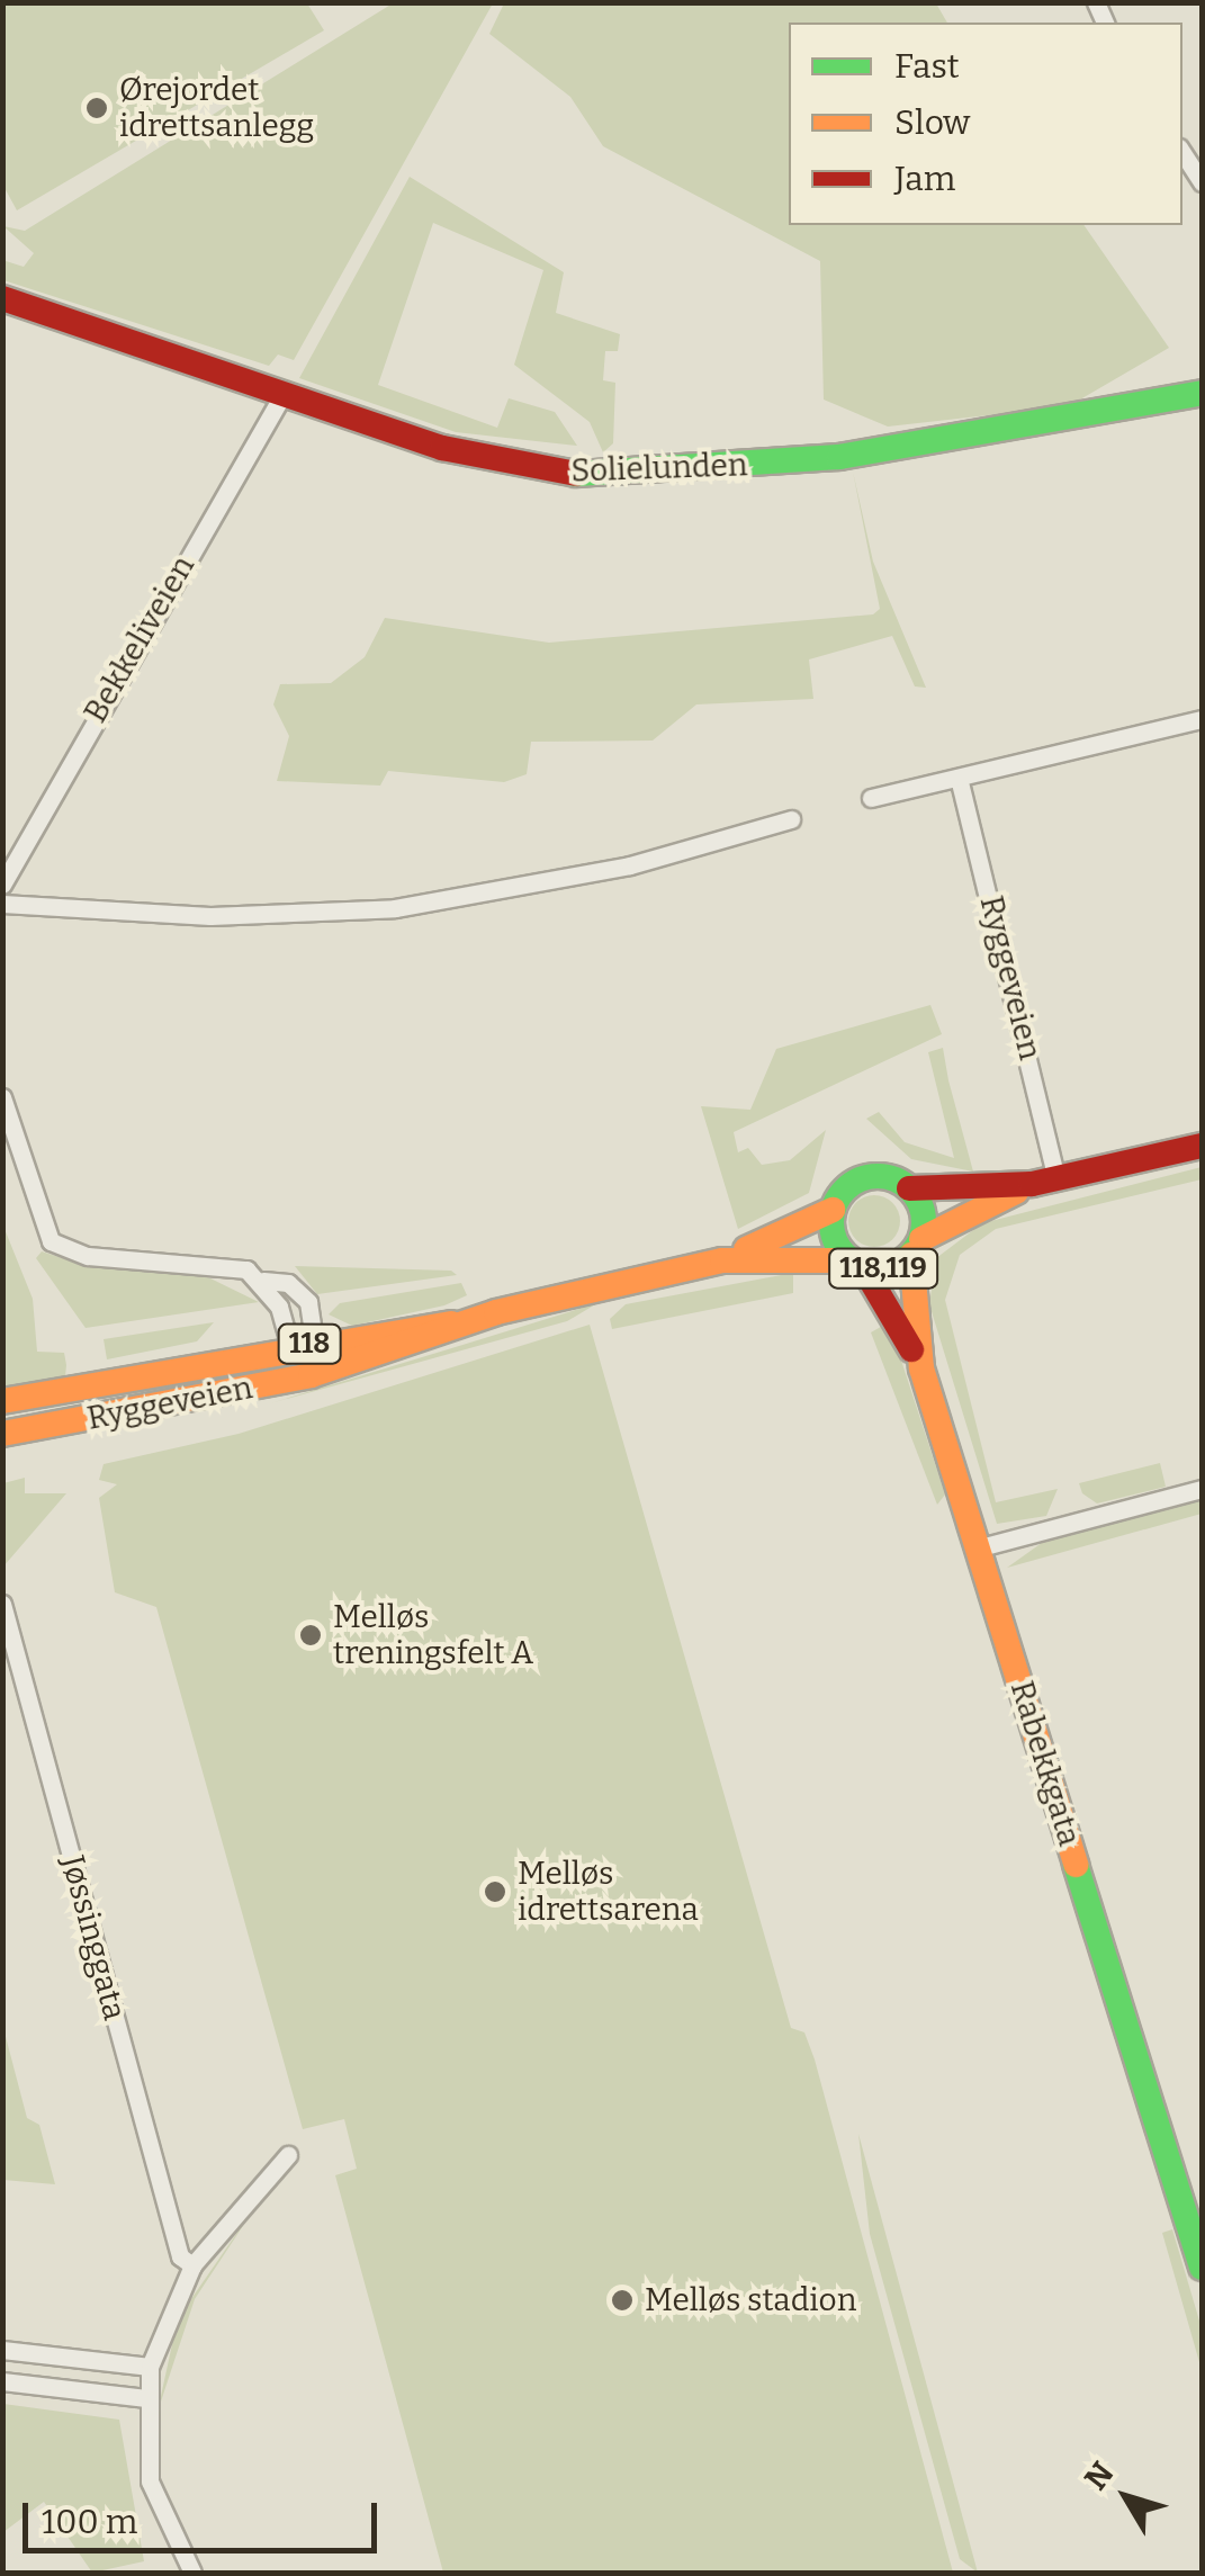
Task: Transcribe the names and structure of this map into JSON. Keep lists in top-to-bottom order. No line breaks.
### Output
{"streets":{"street":["Solielunden","Bekkeliveien","Ryggeveien","118,119","118","Rabekkgata","Jøssinggata"]},"crossings":[["Solielunden","Bekkeliveien"],["Ryggeveien","118,119"],["Ryggeveien","Rabekkgata"],["118,119","Rabekkgata"]],"places":["Ørejordet idrettsanlegg","Melløs treningsfelt A","Melløs idrettsarena","Melløs stadion"],"legend":["Fast","Slow","Jam"],"scale_bar":"100 m","north":"top left"}
